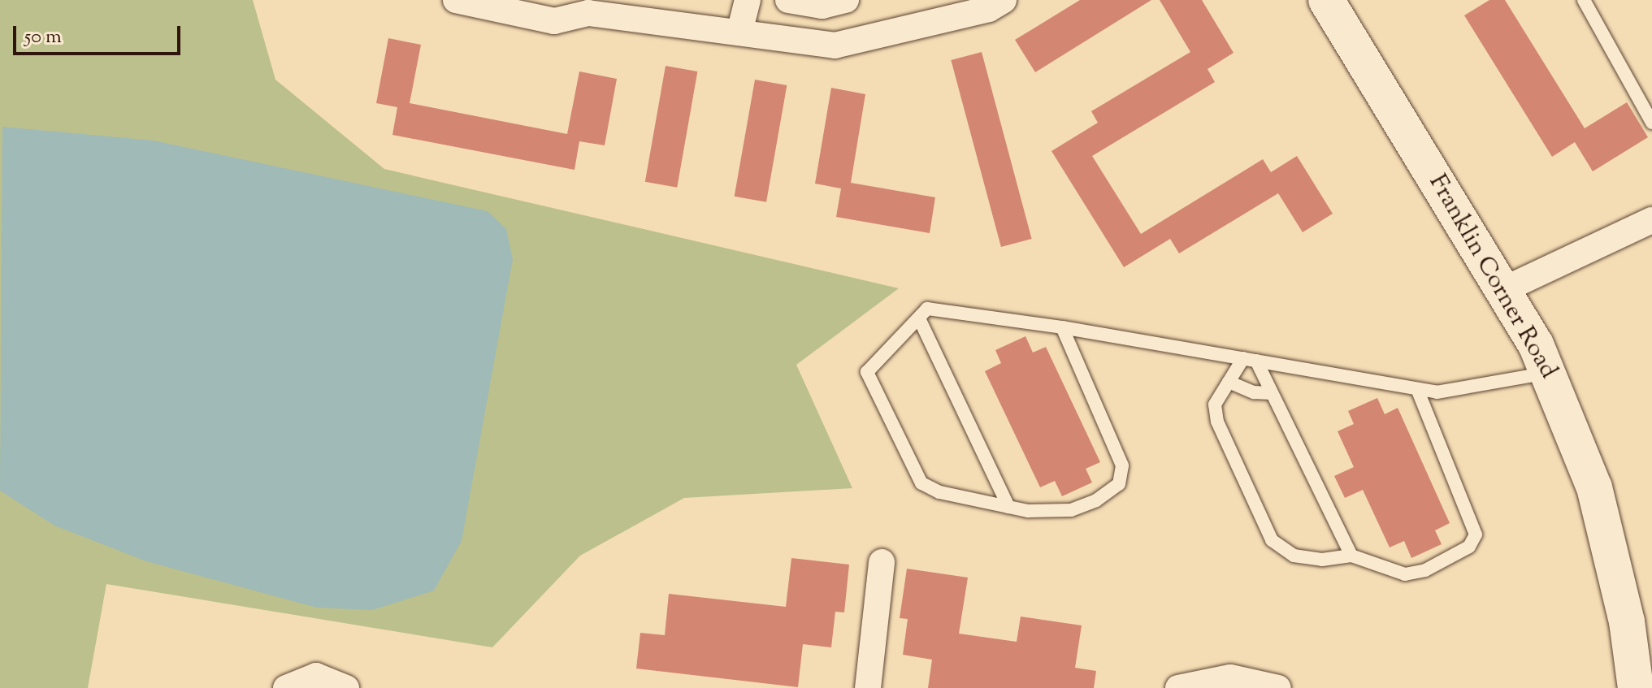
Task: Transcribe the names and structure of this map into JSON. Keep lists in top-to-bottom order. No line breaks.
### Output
{"streets":{"main road":["Franklin Corner Road"]},"scale_bar":"50 m"}
